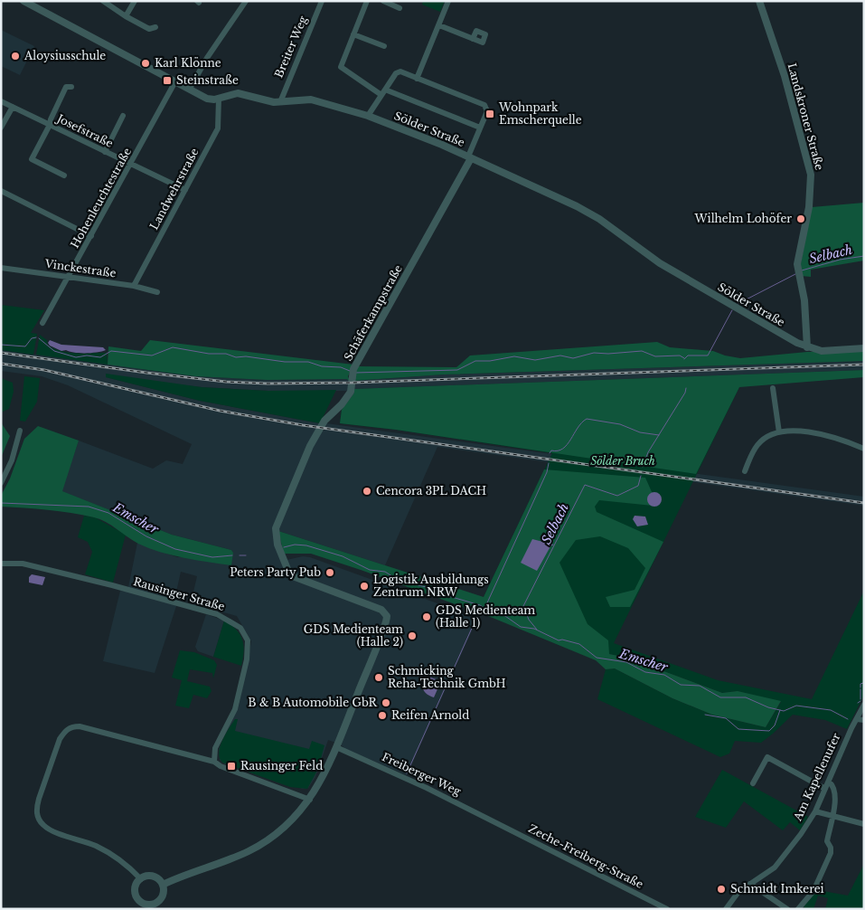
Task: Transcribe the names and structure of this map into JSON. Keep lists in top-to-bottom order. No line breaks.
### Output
{"streets":{"street":["Breiter Weg","Landskroner Straße","Sölder Straße","Josefstraße","Landwehrstraße","Hohenleuchtestraße","Vinckestraße","Schäferkampstraße","Rausinger Straße","Freiberger Weg","Am Kapellenufer","Zeche-Freiberg-Straße"]},"crossings":[["Breiter Weg","Sölder Straße"],["Landskroner Straße","Sölder Straße"],["Sölder Straße","Landwehrstraße"],["Sölder Straße","Hohenleuchtestraße"],["Sölder Straße","Schäferkampstraße"],["Josefstraße","Landwehrstraße"],["Josefstraße","Hohenleuchtestraße"],["Landwehrstraße","Vinckestraße"],["Hohenleuchtestraße","Vinckestraße"],["Schäferkampstraße","Freiberger Weg"],["Freiberger Weg","Zeche-Freiberg-Straße"]],"water":["Selbach","Emscher"],"parks":["Sölder Bruch"],"places":{"other":["Aloysiusschule","Karl Klönne","Wilhelm Lohöfer","Cencora 3PL DACH","Peters Party Pub","Logistik Ausbildungs Zentrum NRW","GDS Medienteam (Halle 1)","GDS Medienteam (Halle 2)","Schmicking Reha-Technik GmbH","B & B Automobile GbR","Reifen Arnold","Schmidt Imkerei"],"transit":["Steinstraße","Wohnpark Emscherquelle","Rausinger Feld"]}}
